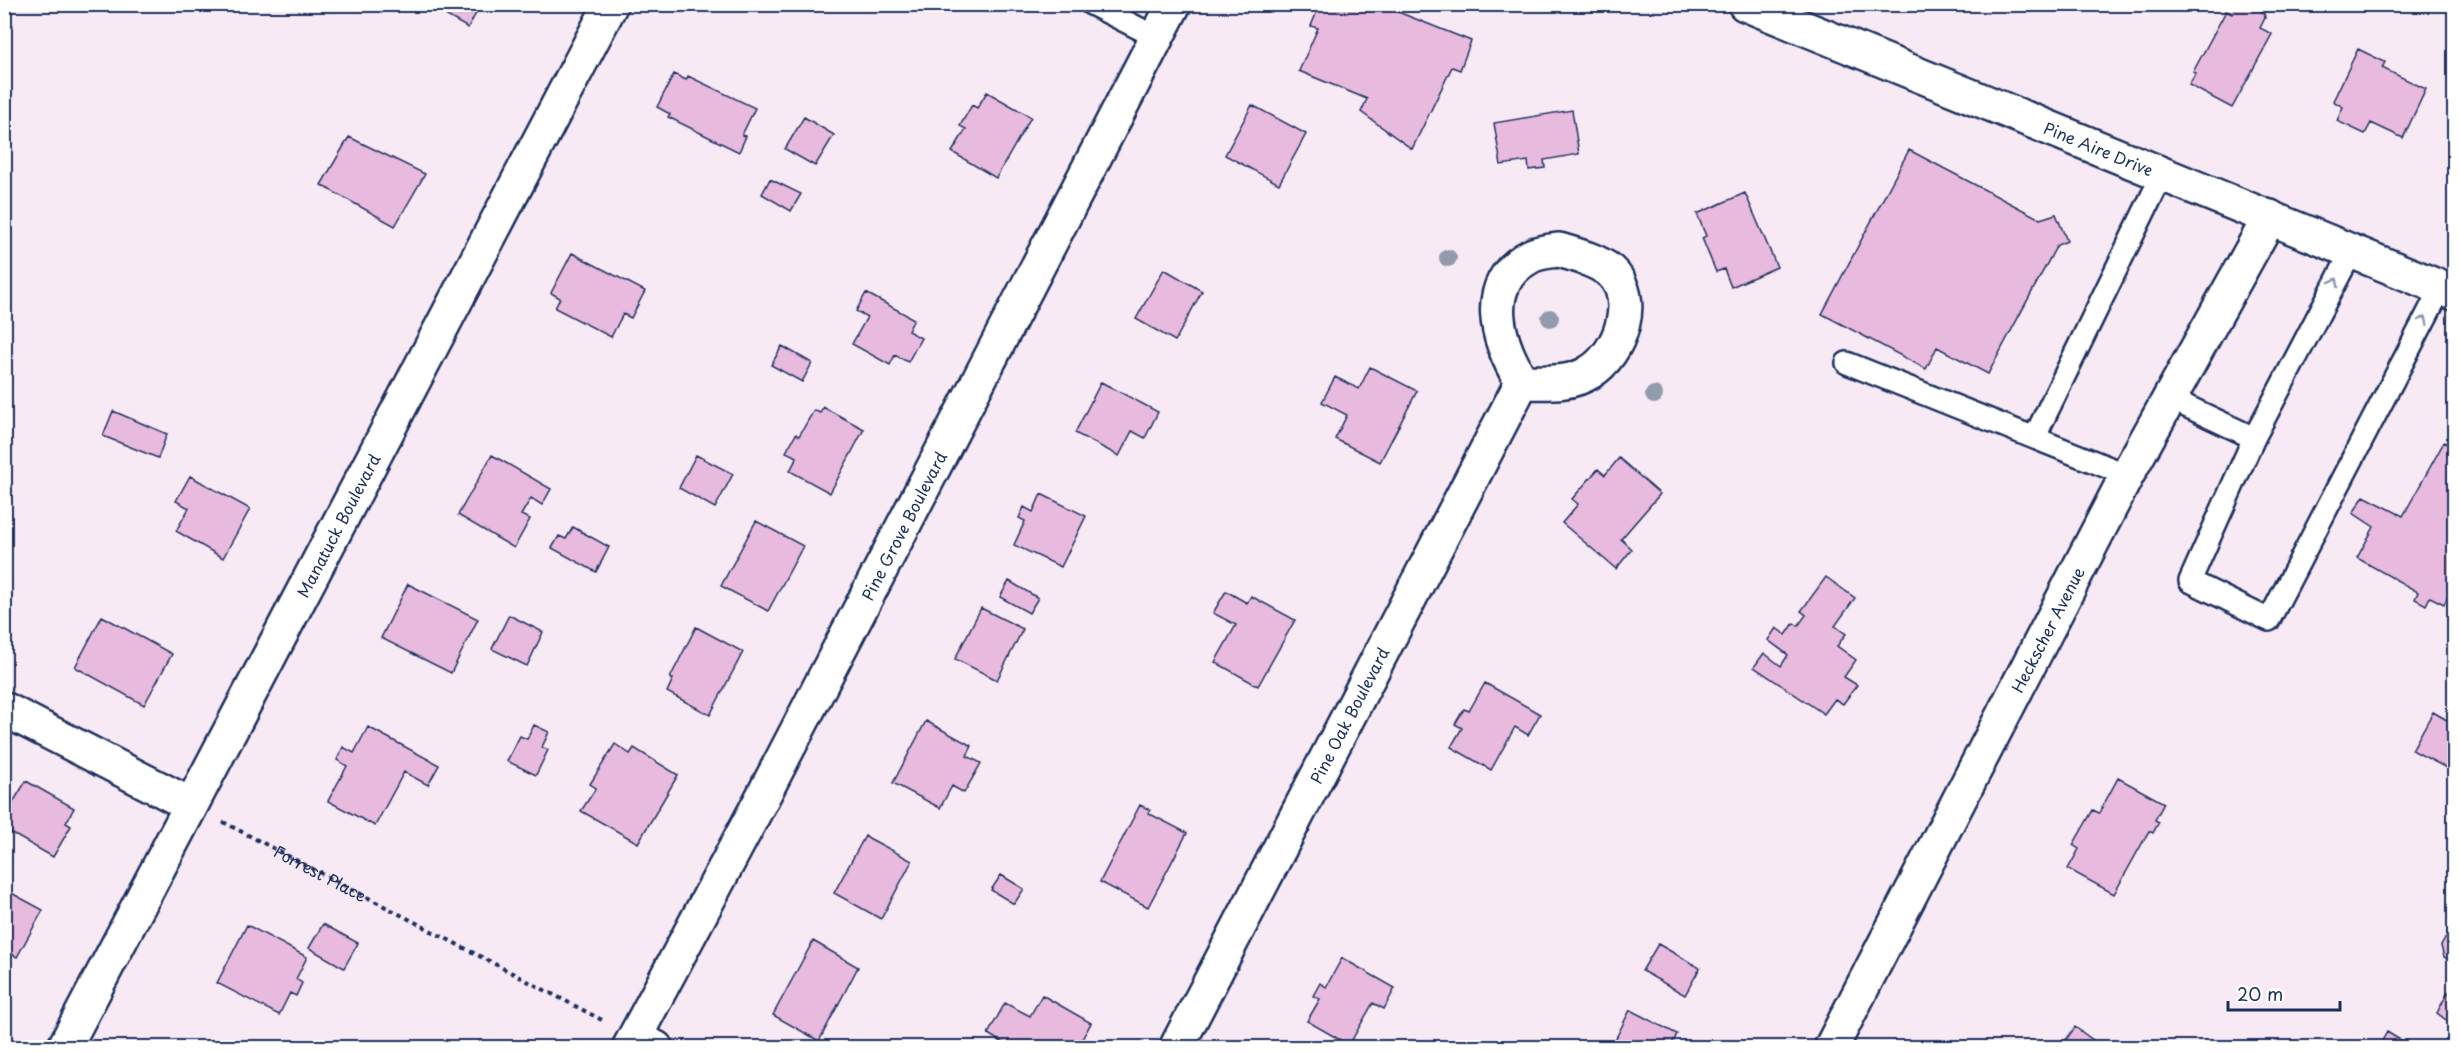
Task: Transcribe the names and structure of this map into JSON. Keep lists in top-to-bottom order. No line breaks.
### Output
{"streets":{"street":["Pine Aire Drive","Manatuck Boulevard","Pine Grove Boulevard","Heckscher Avenue","Pine Oak Boulevard"],"path":["Forrest Place"]},"crossings":[["Pine Aire Drive","Heckscher Avenue"],["Manatuck Boulevard","Forrest Place"],["Pine Grove Boulevard","Forrest Place"]],"scale_bar":"20 m"}
